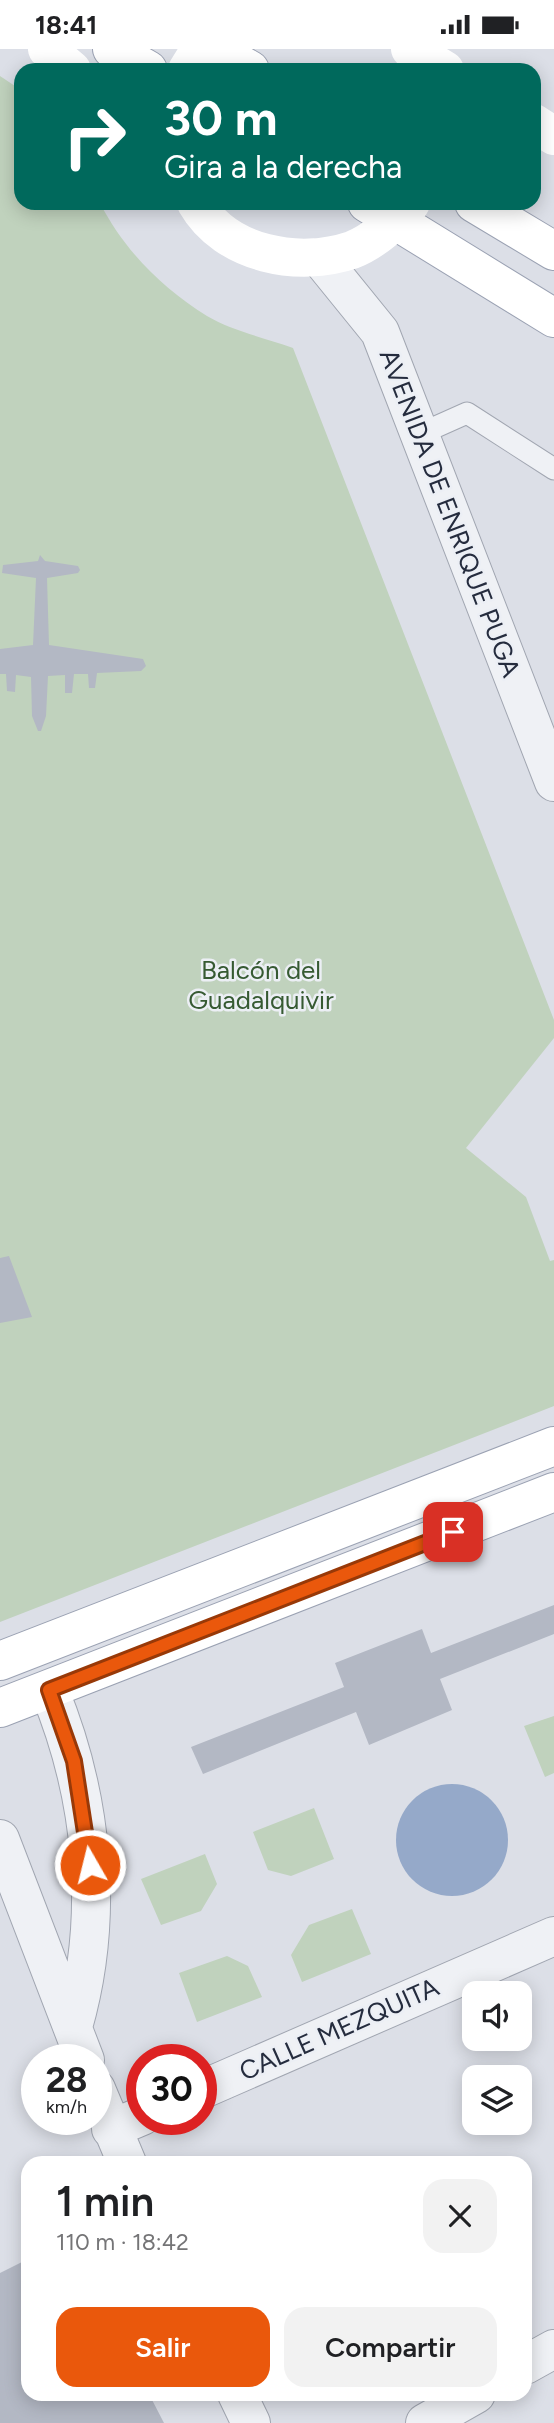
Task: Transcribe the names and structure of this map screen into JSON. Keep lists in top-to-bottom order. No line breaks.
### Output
{"streets":{"street":["AVENIDA DE ENRIQUE PUGA","CALLE MEZQUITA"]},"parks":["Balcón del Guadalquivir"],"page":{"status":"18:41","turn":["30 m","Gira a la derecha"],"speed":"28 km/h","limit":"30","heading":["1 min","110 m · 18:42"],"buttons":["Salir","Compartir"]}}
